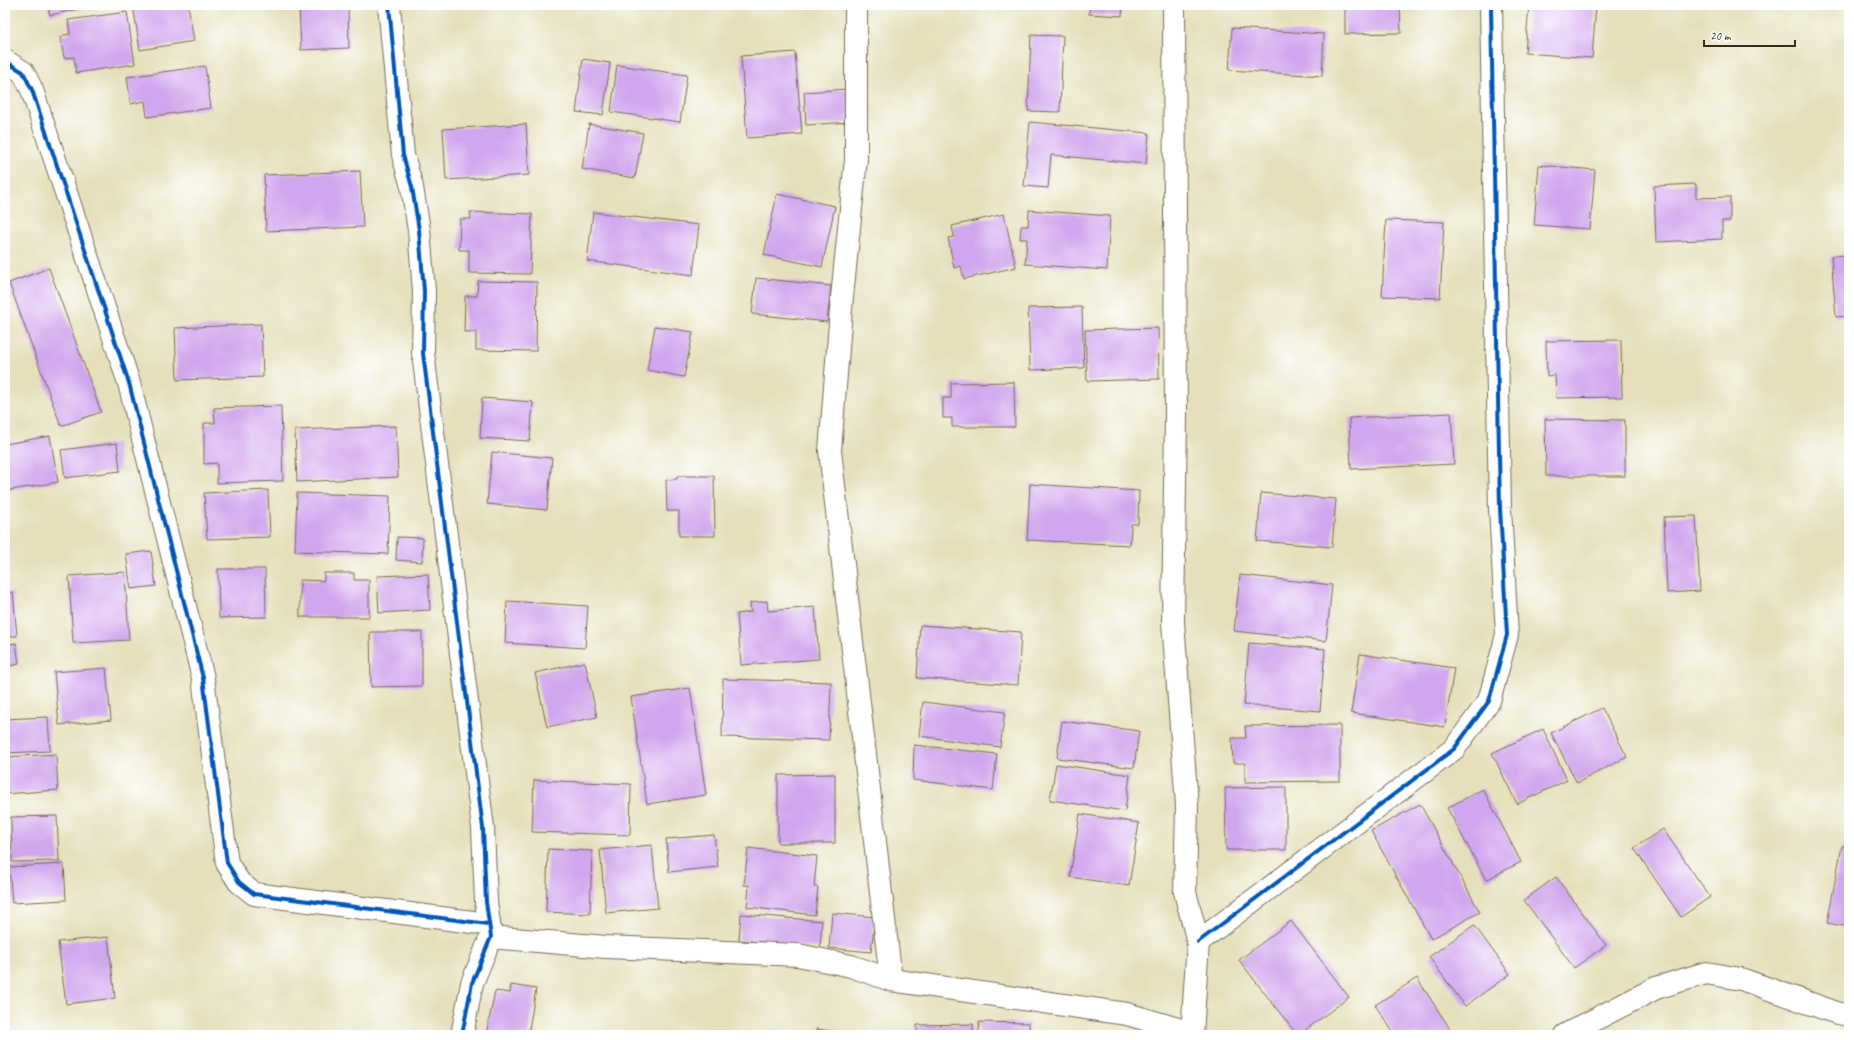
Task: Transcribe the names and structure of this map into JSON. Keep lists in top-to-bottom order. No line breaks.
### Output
{"scale_bar":"20 m"}
